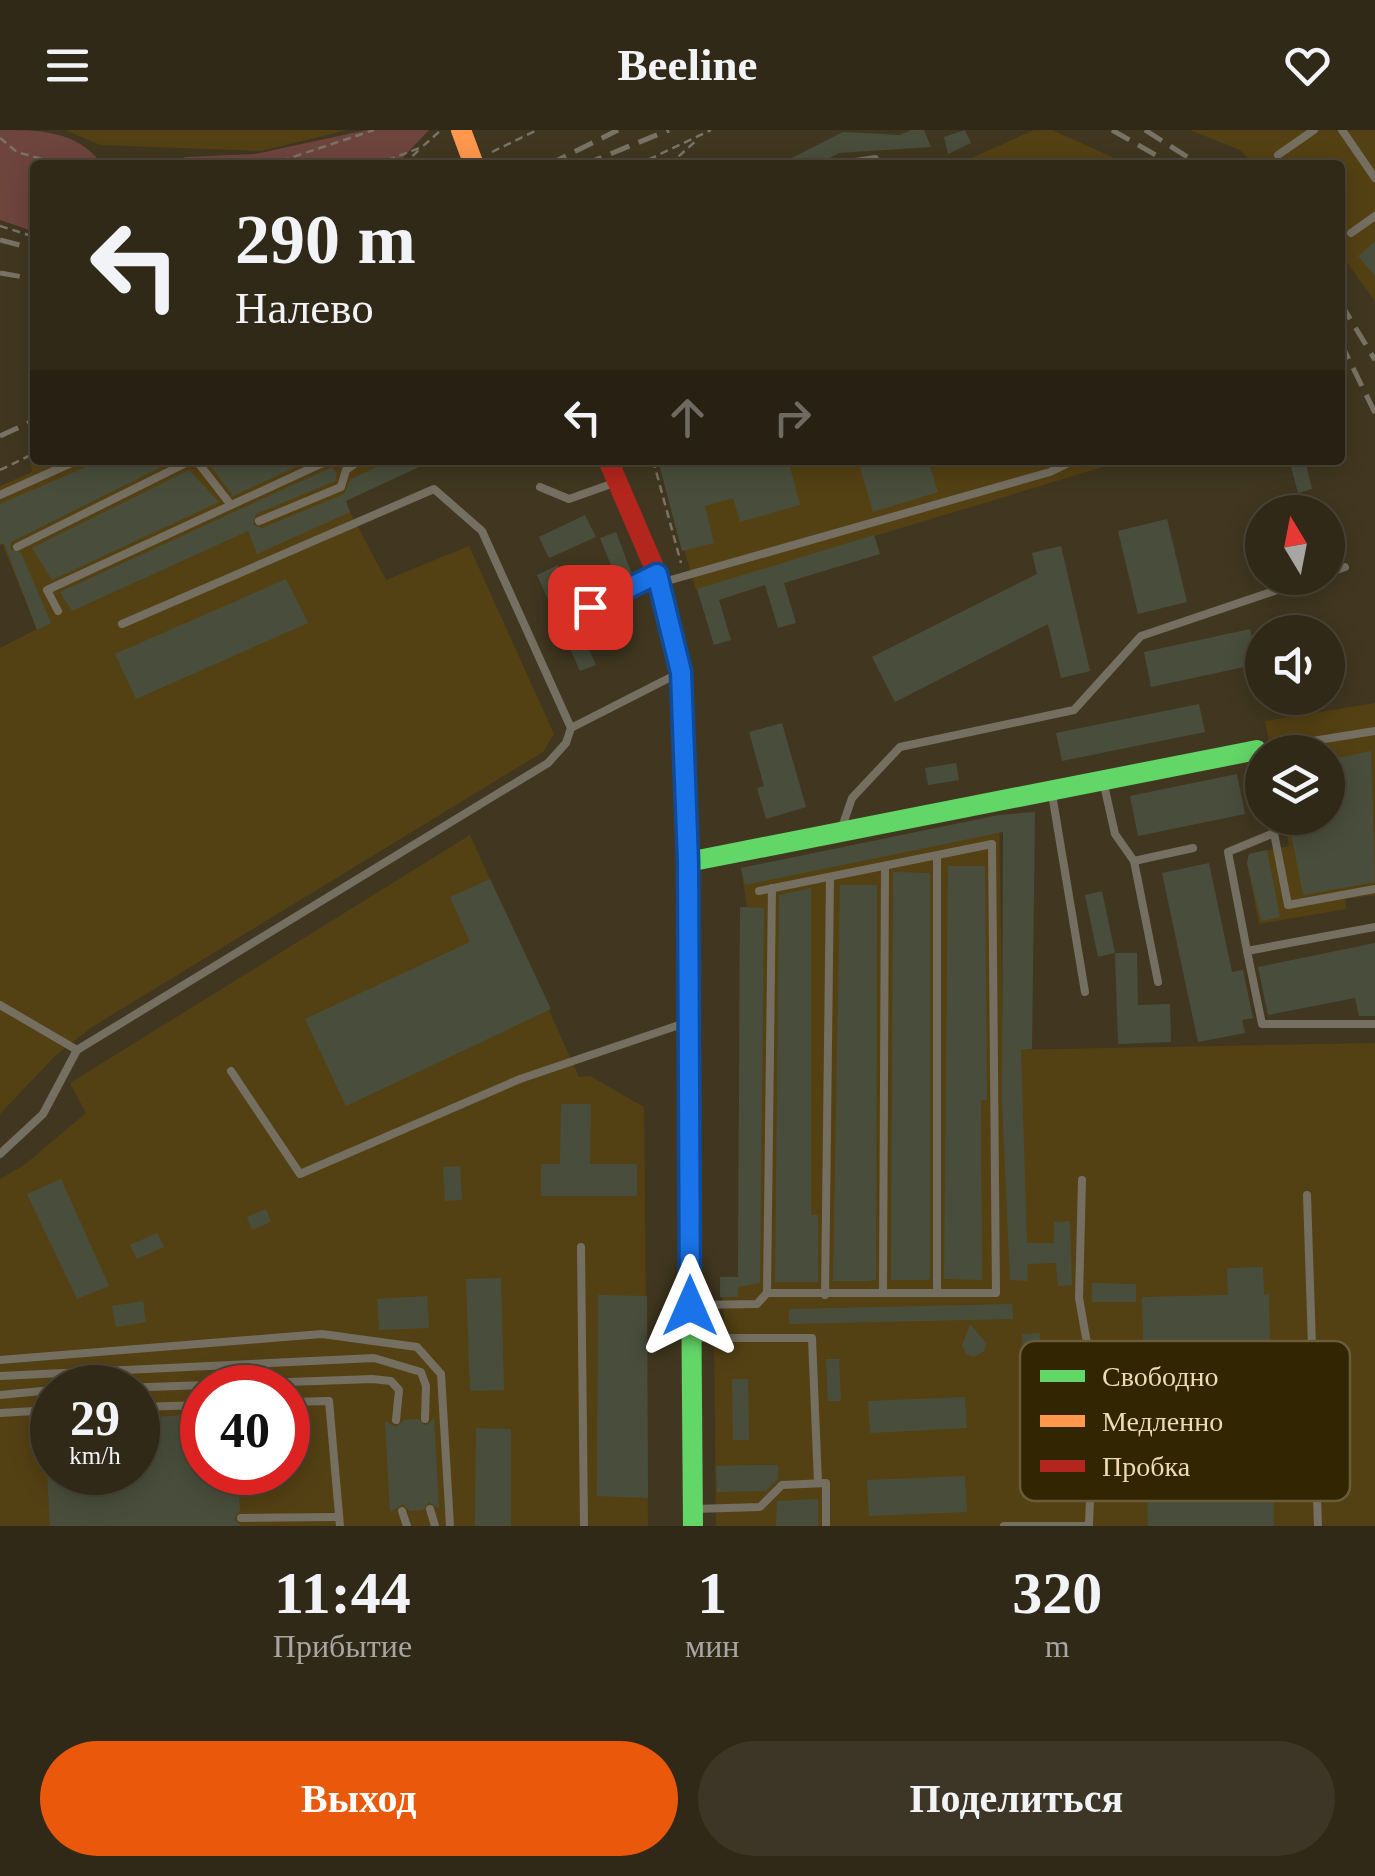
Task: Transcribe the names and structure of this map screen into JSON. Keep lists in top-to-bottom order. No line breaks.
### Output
{"legend":["Свободно","Медленно","Пробка"],"north":"top","page":{"header":"Beeline","turn":["290 m","Налево"],"speed":"29 km/h","limit":"40","eta":["11:44","Прибытие","1","мин","320","m"],"buttons":["Выход","Поделиться"]}}
